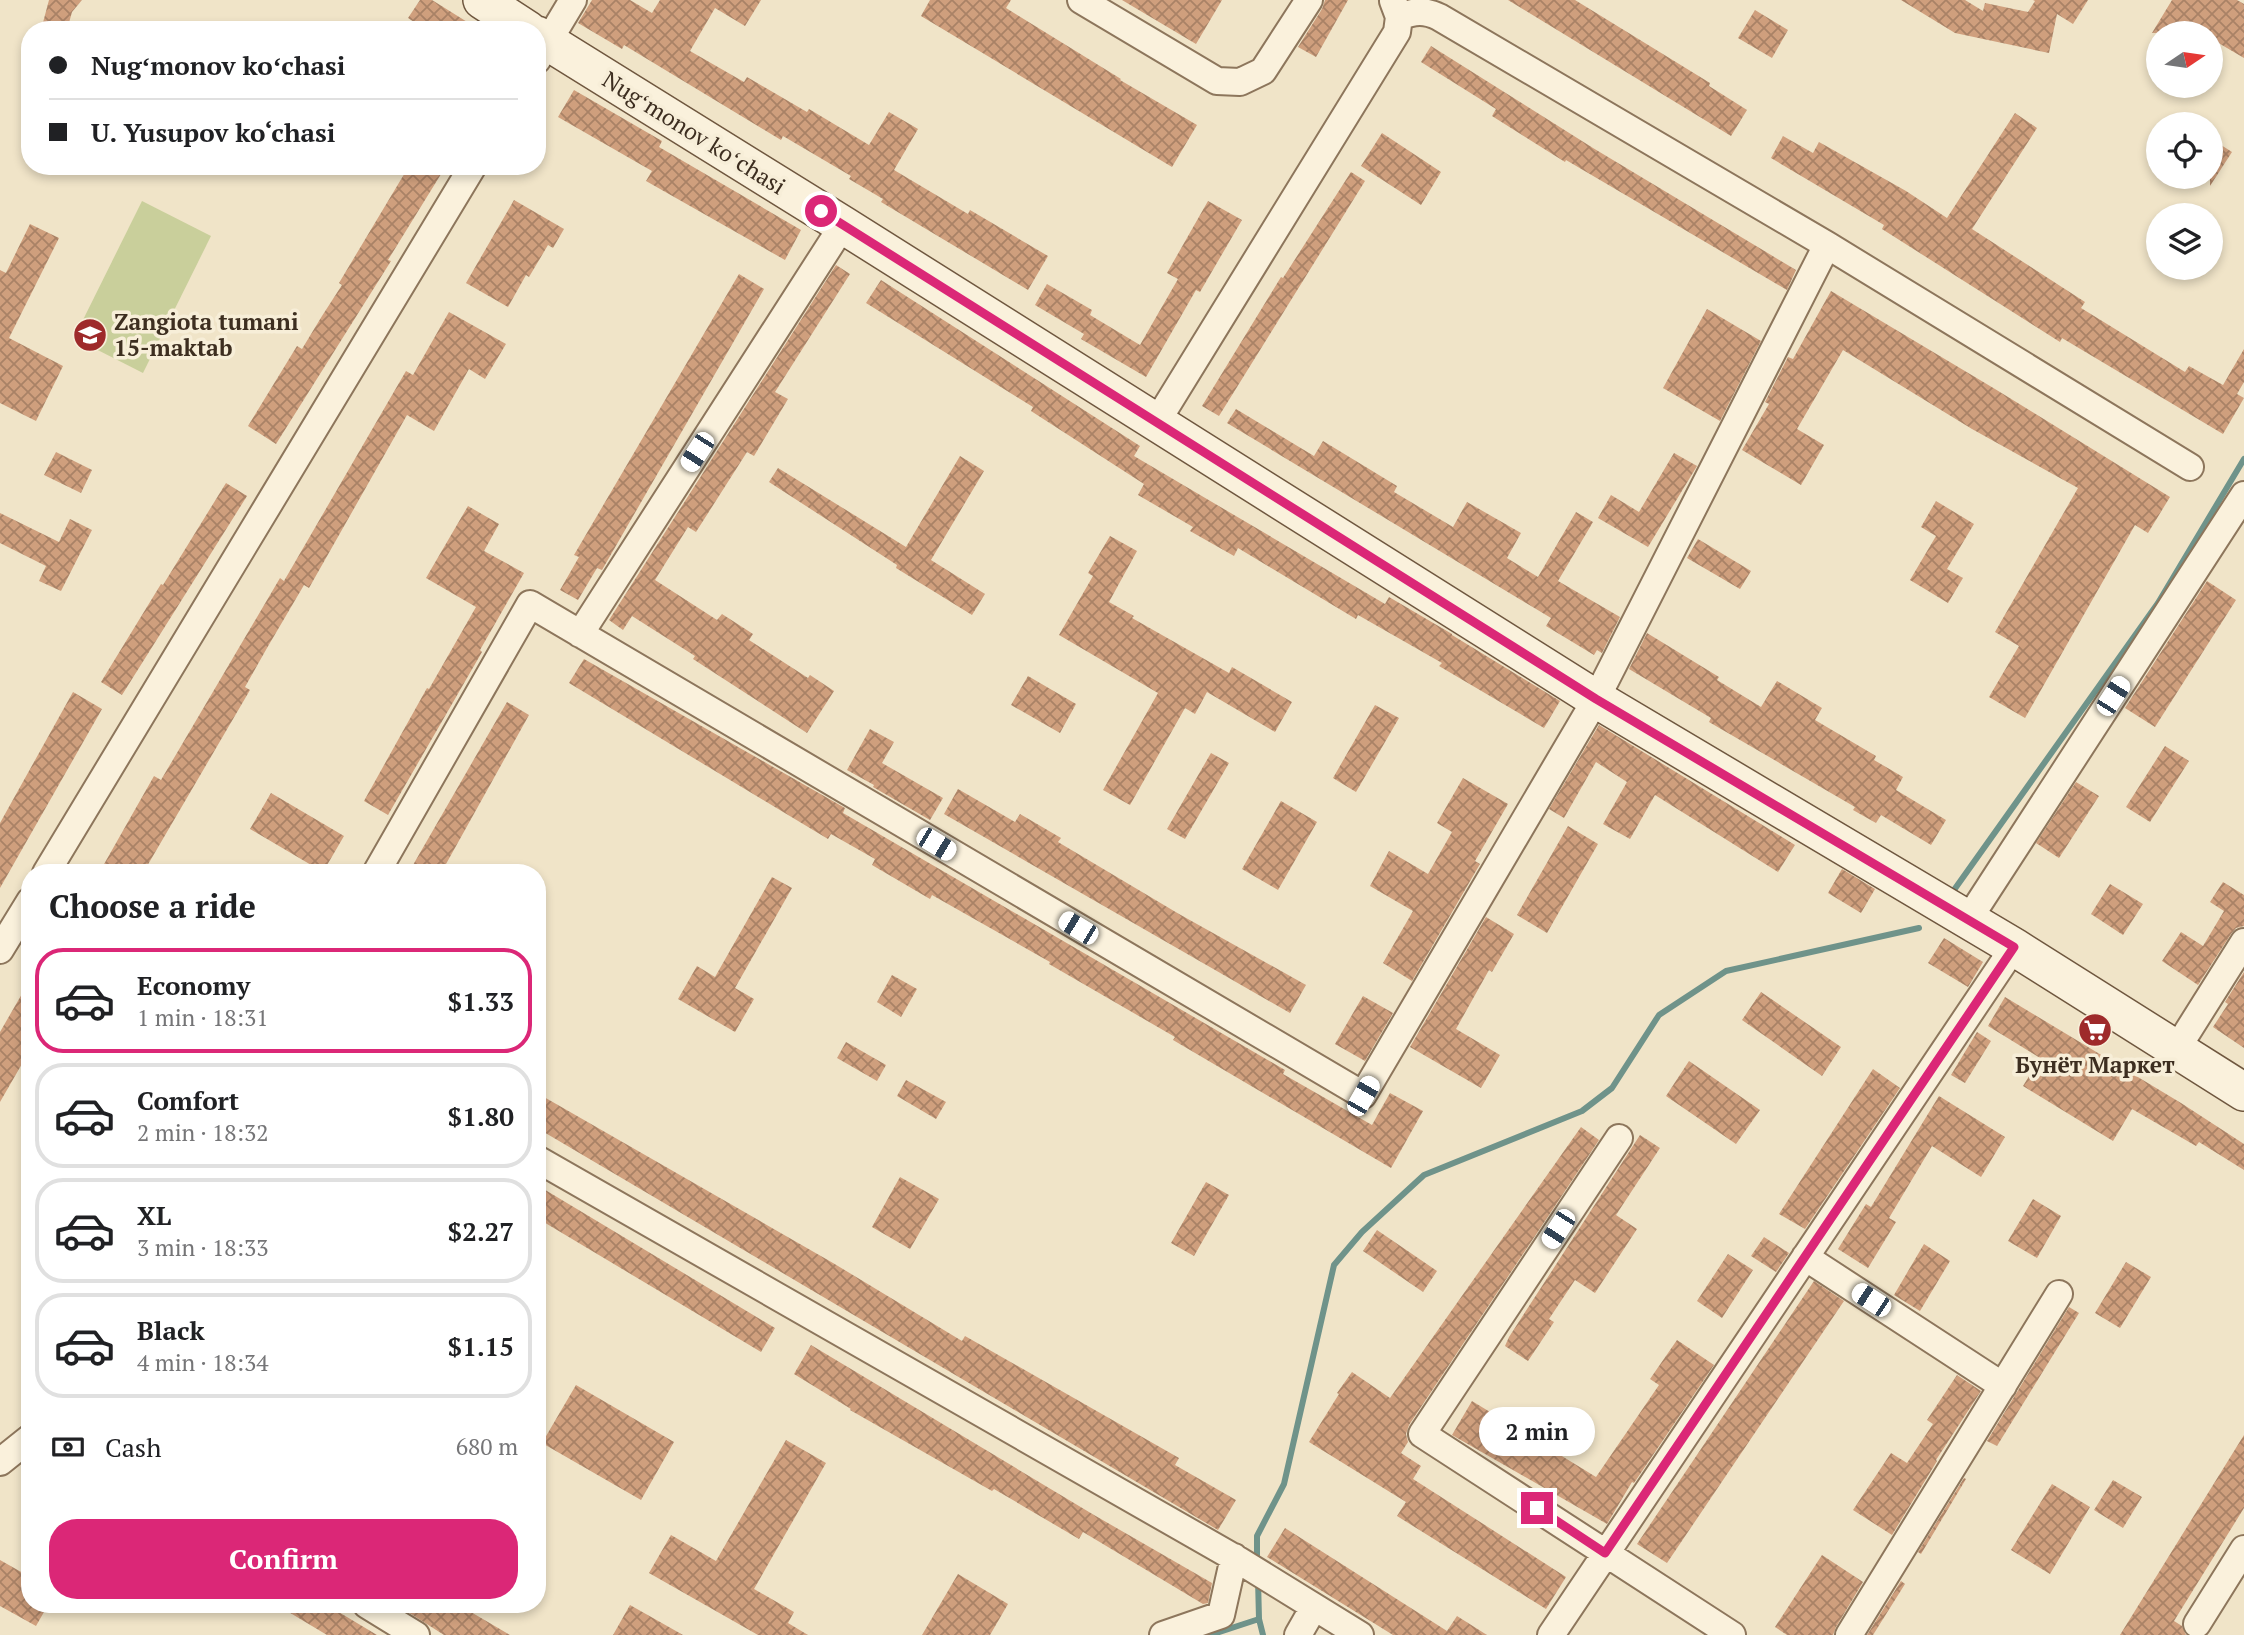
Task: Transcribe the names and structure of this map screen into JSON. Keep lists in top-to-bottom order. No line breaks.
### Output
{"streets":{"main road":["Nugʻmonov koʻchasi"]},"places":{"school or university":["Zangiota tumani 15-maktab"],"supermarket":["Бунёт Маркет"]},"north":"right","page":{"banner":["Nugʻmonov koʻchasi","U. Yusupov ko‘chasi"],"heading":"Choose a ride","list":[{"name":"Economy","note":"1 min · 18:31","value":"$1.33"},{"name":"Comfort","note":"2 min · 18:32","value":"$1.80"},{"name":"XL","note":"3 min · 18:33","value":"$2.27"},{"name":"Black","note":"4 min · 18:34","value":"$1.15"}],"bubble":"2 min","pay":["Cash","680 m"],"buttons":"Confirm"}}
